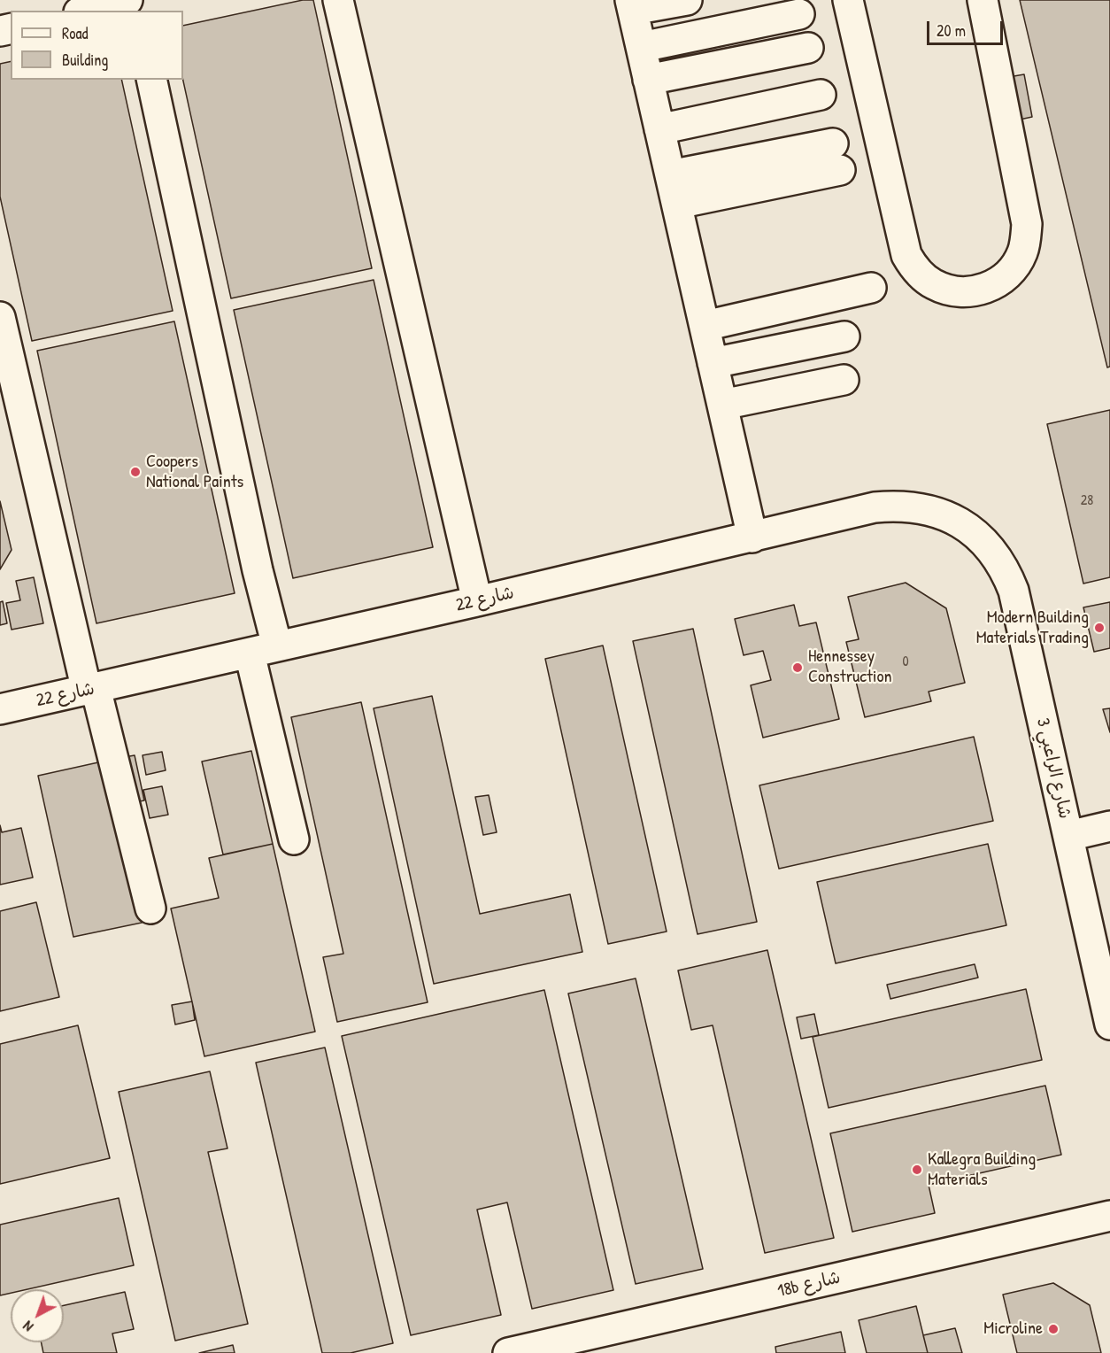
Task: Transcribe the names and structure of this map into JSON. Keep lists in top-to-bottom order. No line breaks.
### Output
{"streets":{"street":["شارع 22","شارع الراعبي 3","18b شارع"]},"crossings":[["شارع 22","شارع الراعبي 3"]],"places":["Coopers National Paints","Modern Building Materials Trading","Hennessey Construction","Kallegra Building Materials","Microline"],"house_numbers":["28","0"],"legend":["Road","Building"],"scale_bar":"20 m","north":"bottom left"}
